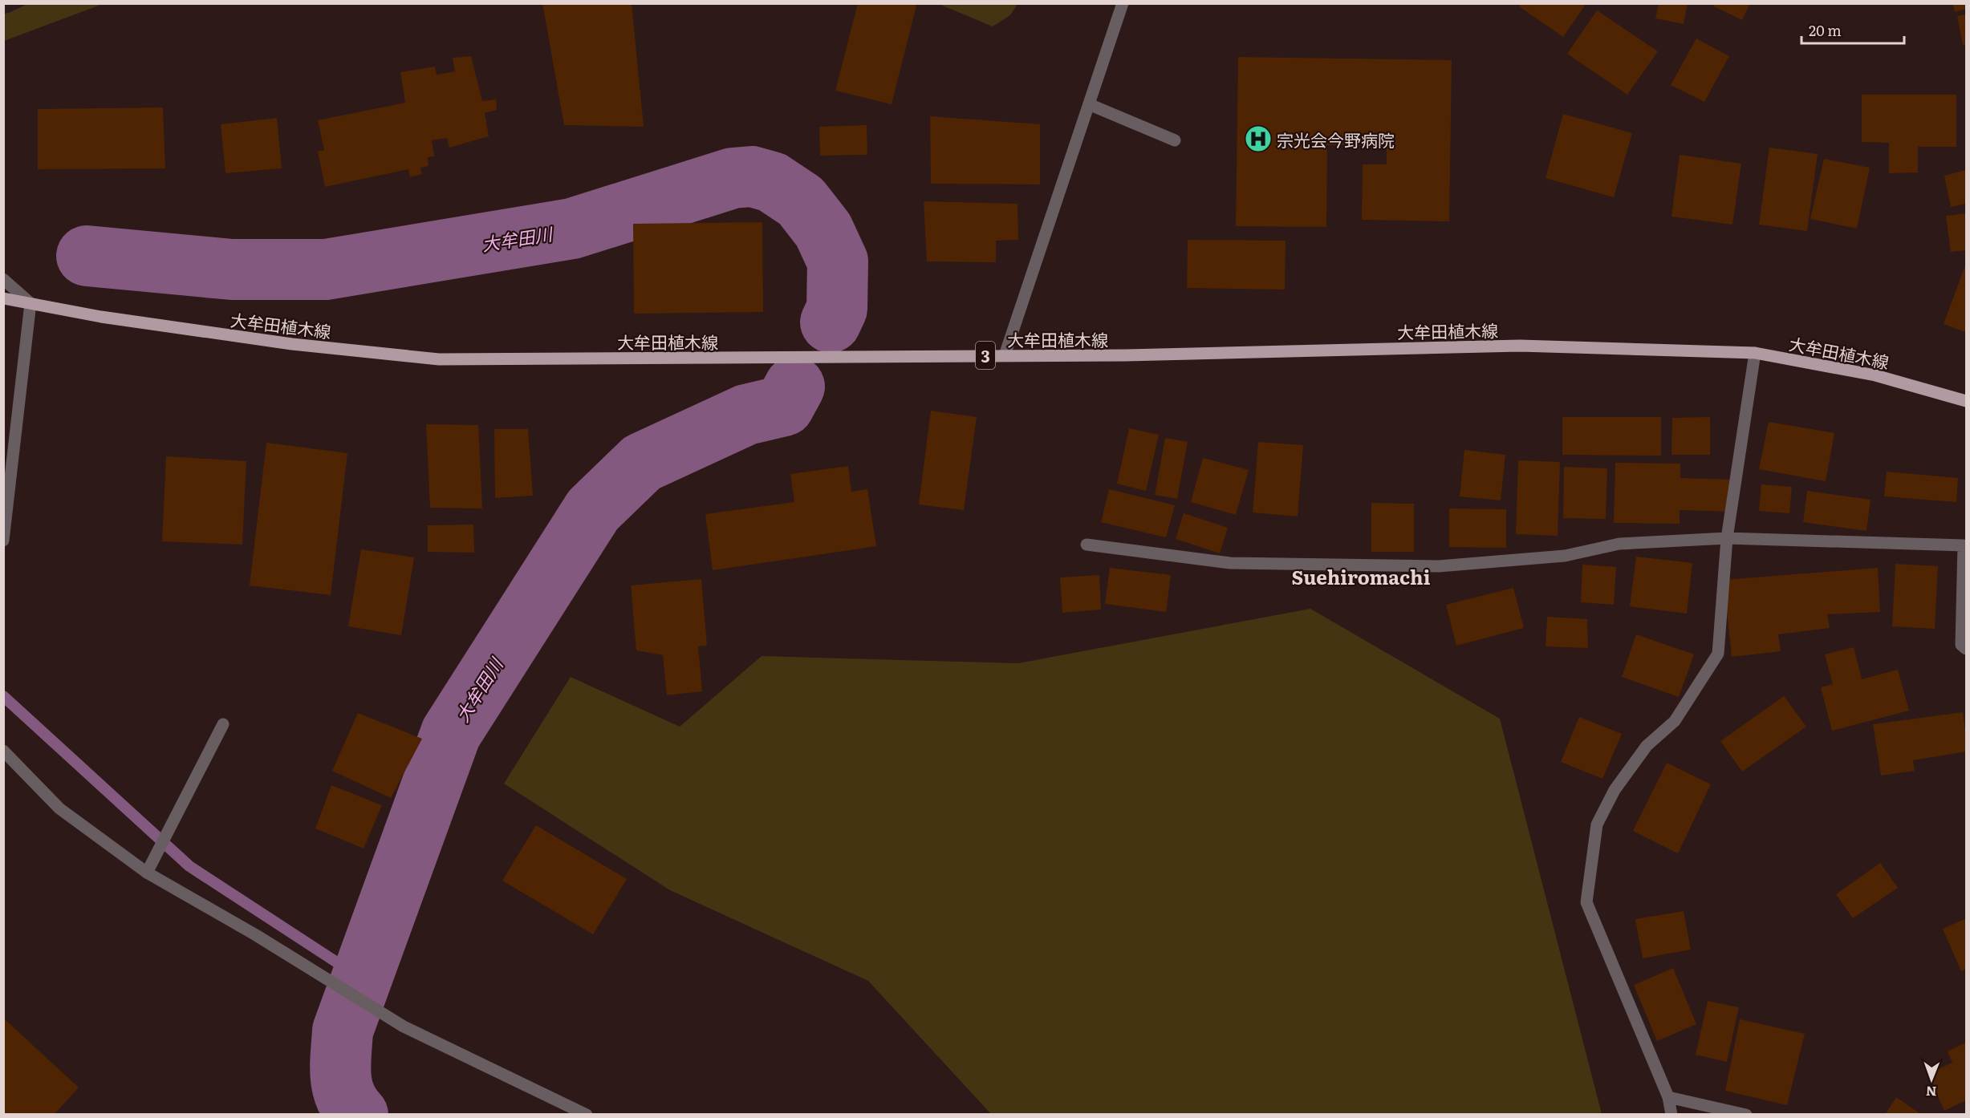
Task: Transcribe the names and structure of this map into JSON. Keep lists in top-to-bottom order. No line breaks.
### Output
{"streets":{"main road":["大牟田植木線","3"]},"districts":["Suehiromachi"],"water":["大牟田川"],"places":{"hospital":["宗光会今野病院"]},"scale_bar":"20 m","north":"bottom"}
